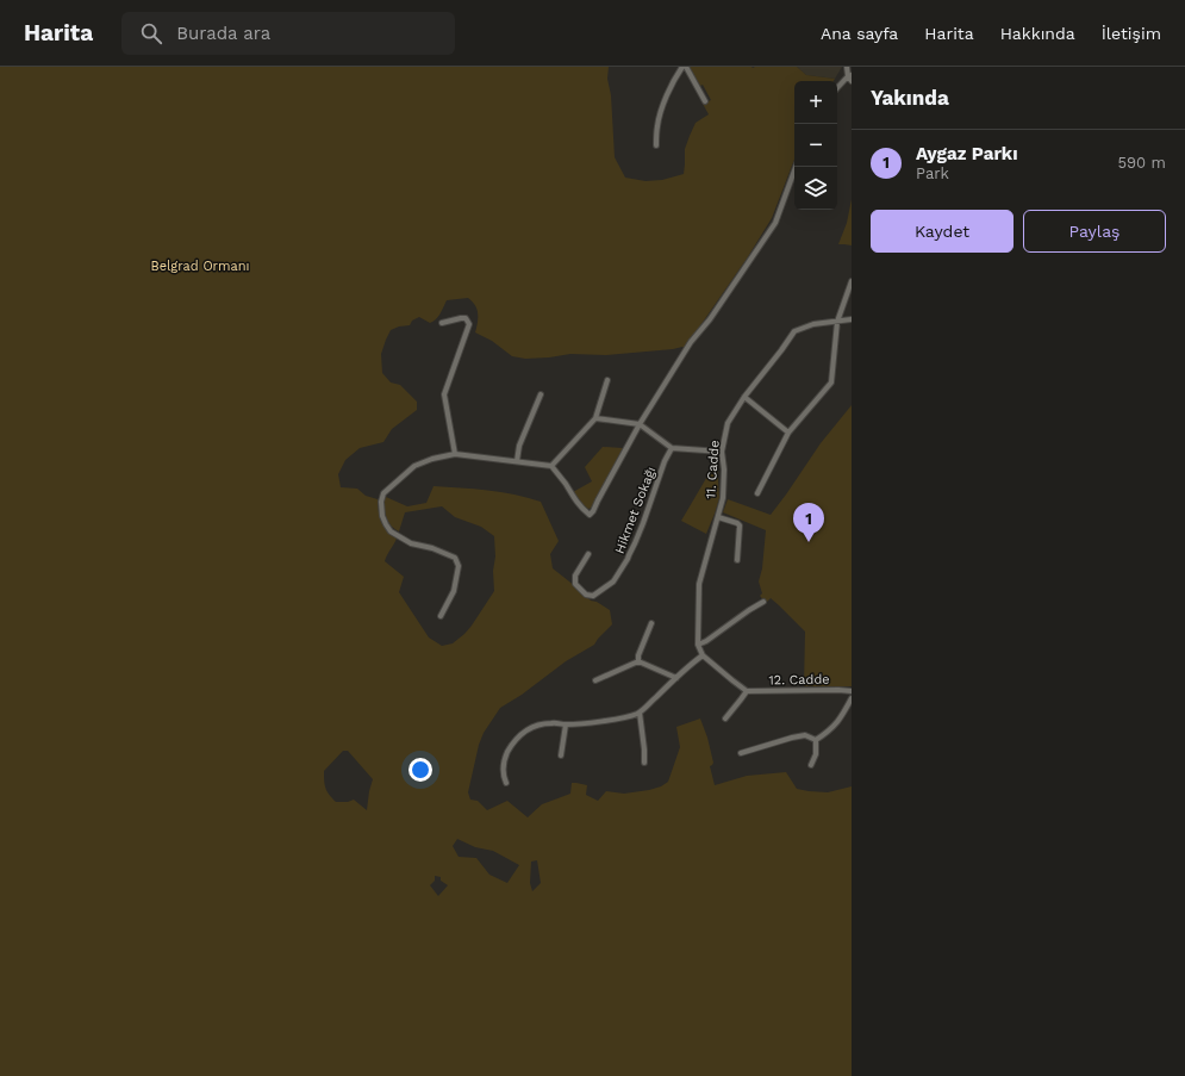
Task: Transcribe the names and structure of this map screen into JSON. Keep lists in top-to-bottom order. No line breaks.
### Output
{"streets":{"street":["11. Cadde","Hikmet Sokağı","12. Cadde"]},"parks":["Belgrad Ormanı"],"page":{"header":"Harita","search":"Burada ara","nav":["Ana sayfa","Harita","Hakkında","İletişim"],"heading":"Yakında","map_buttons":["+","−"],"list":[{"mark":"1","name":"Aygaz Parkı","note":"Park","value":"590 m"}],"buttons":["Kaydet","Paylaş"],"pins":"1"}}
